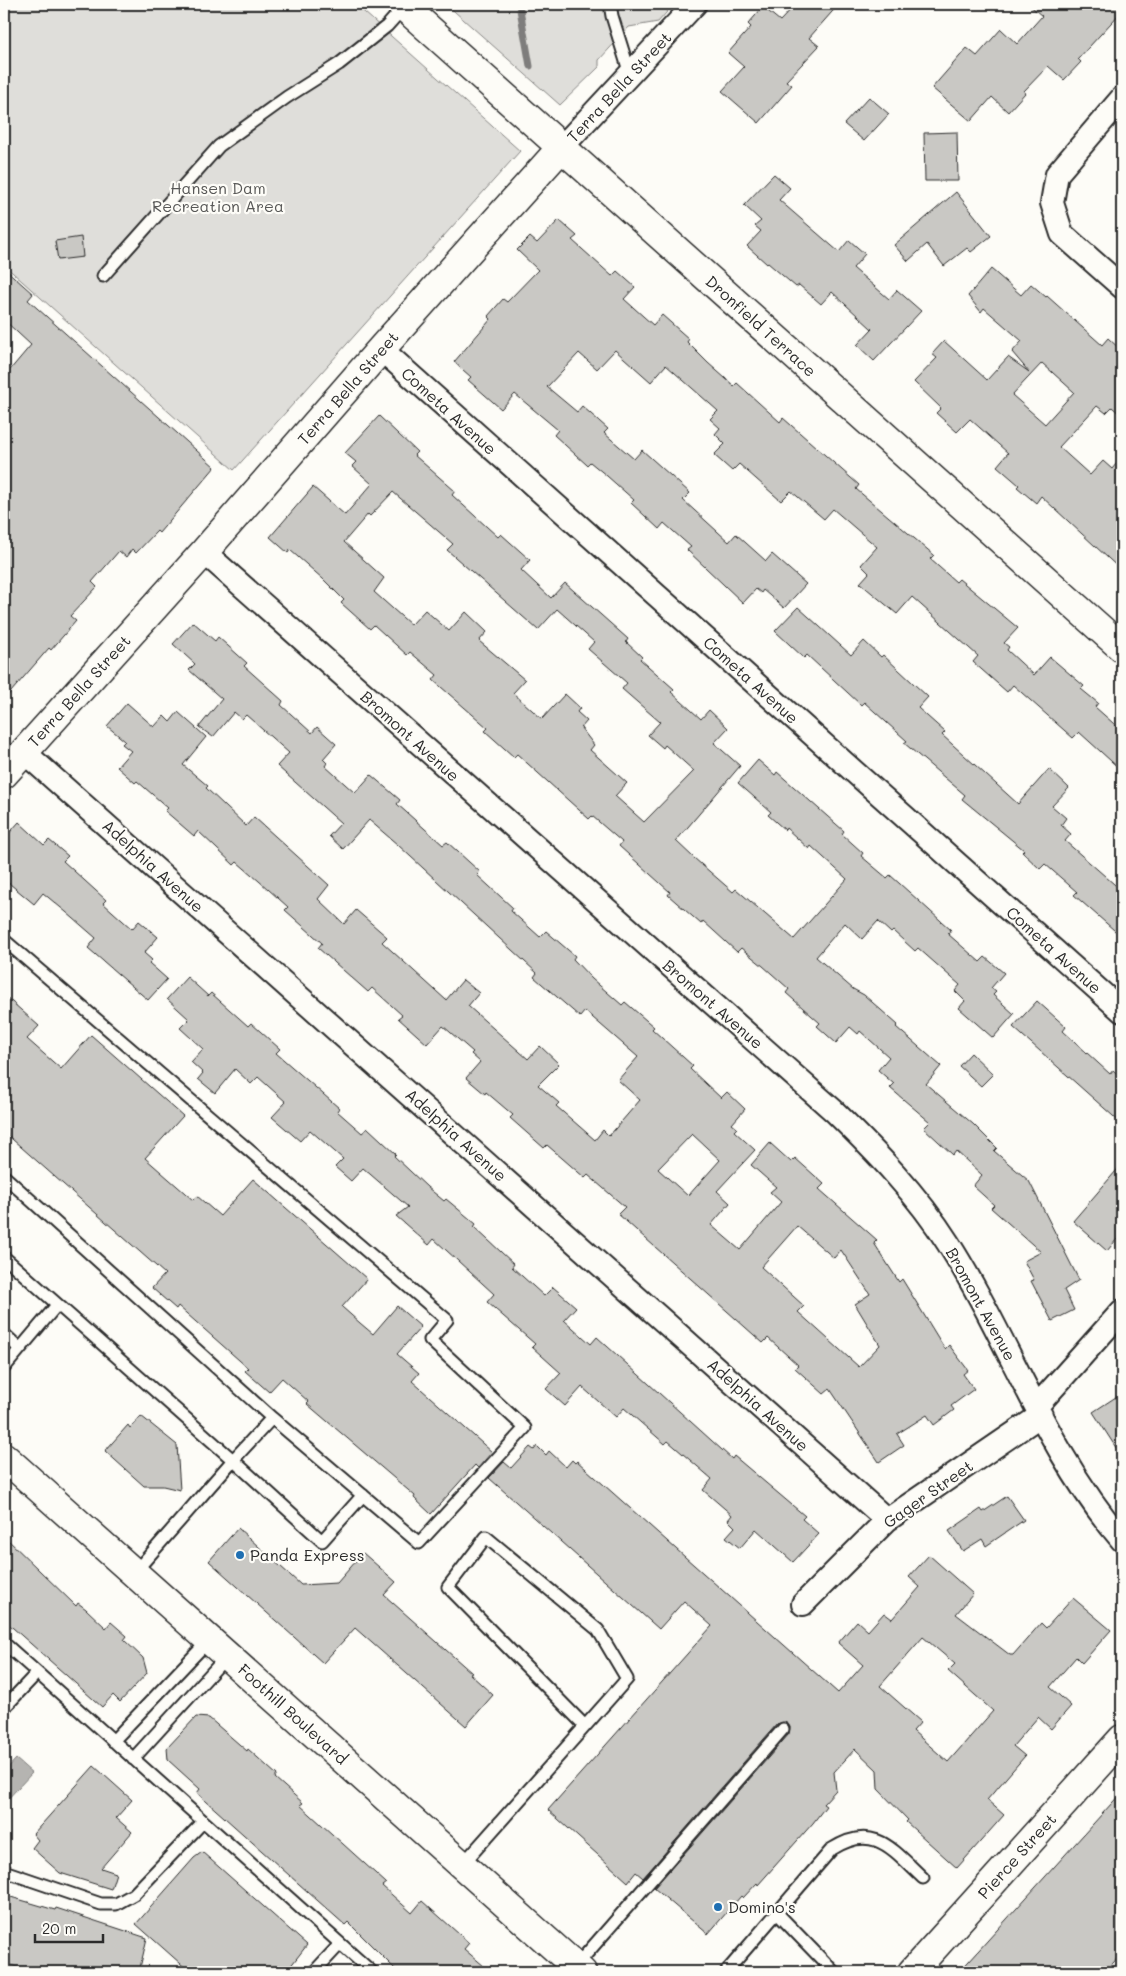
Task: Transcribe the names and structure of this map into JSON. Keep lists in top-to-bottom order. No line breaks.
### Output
{"streets":{"street":["Terra Bella Street","Dronfield Terrace","Cometa Avenue","Bromont Avenue","Adelphia Avenue","Gager Street","Foothill Boulevard","Pierce Street"]},"crossings":[["Terra Bella Street","Dronfield Terrace"],["Terra Bella Street","Cometa Avenue"],["Terra Bella Street","Bromont Avenue"],["Terra Bella Street","Adelphia Avenue"],["Bromont Avenue","Gager Street"],["Adelphia Avenue","Gager Street"]],"parks":["Hansen Dam Recreation Area"],"places":["Panda Express","Domino's"],"scale_bar":"20 m"}
